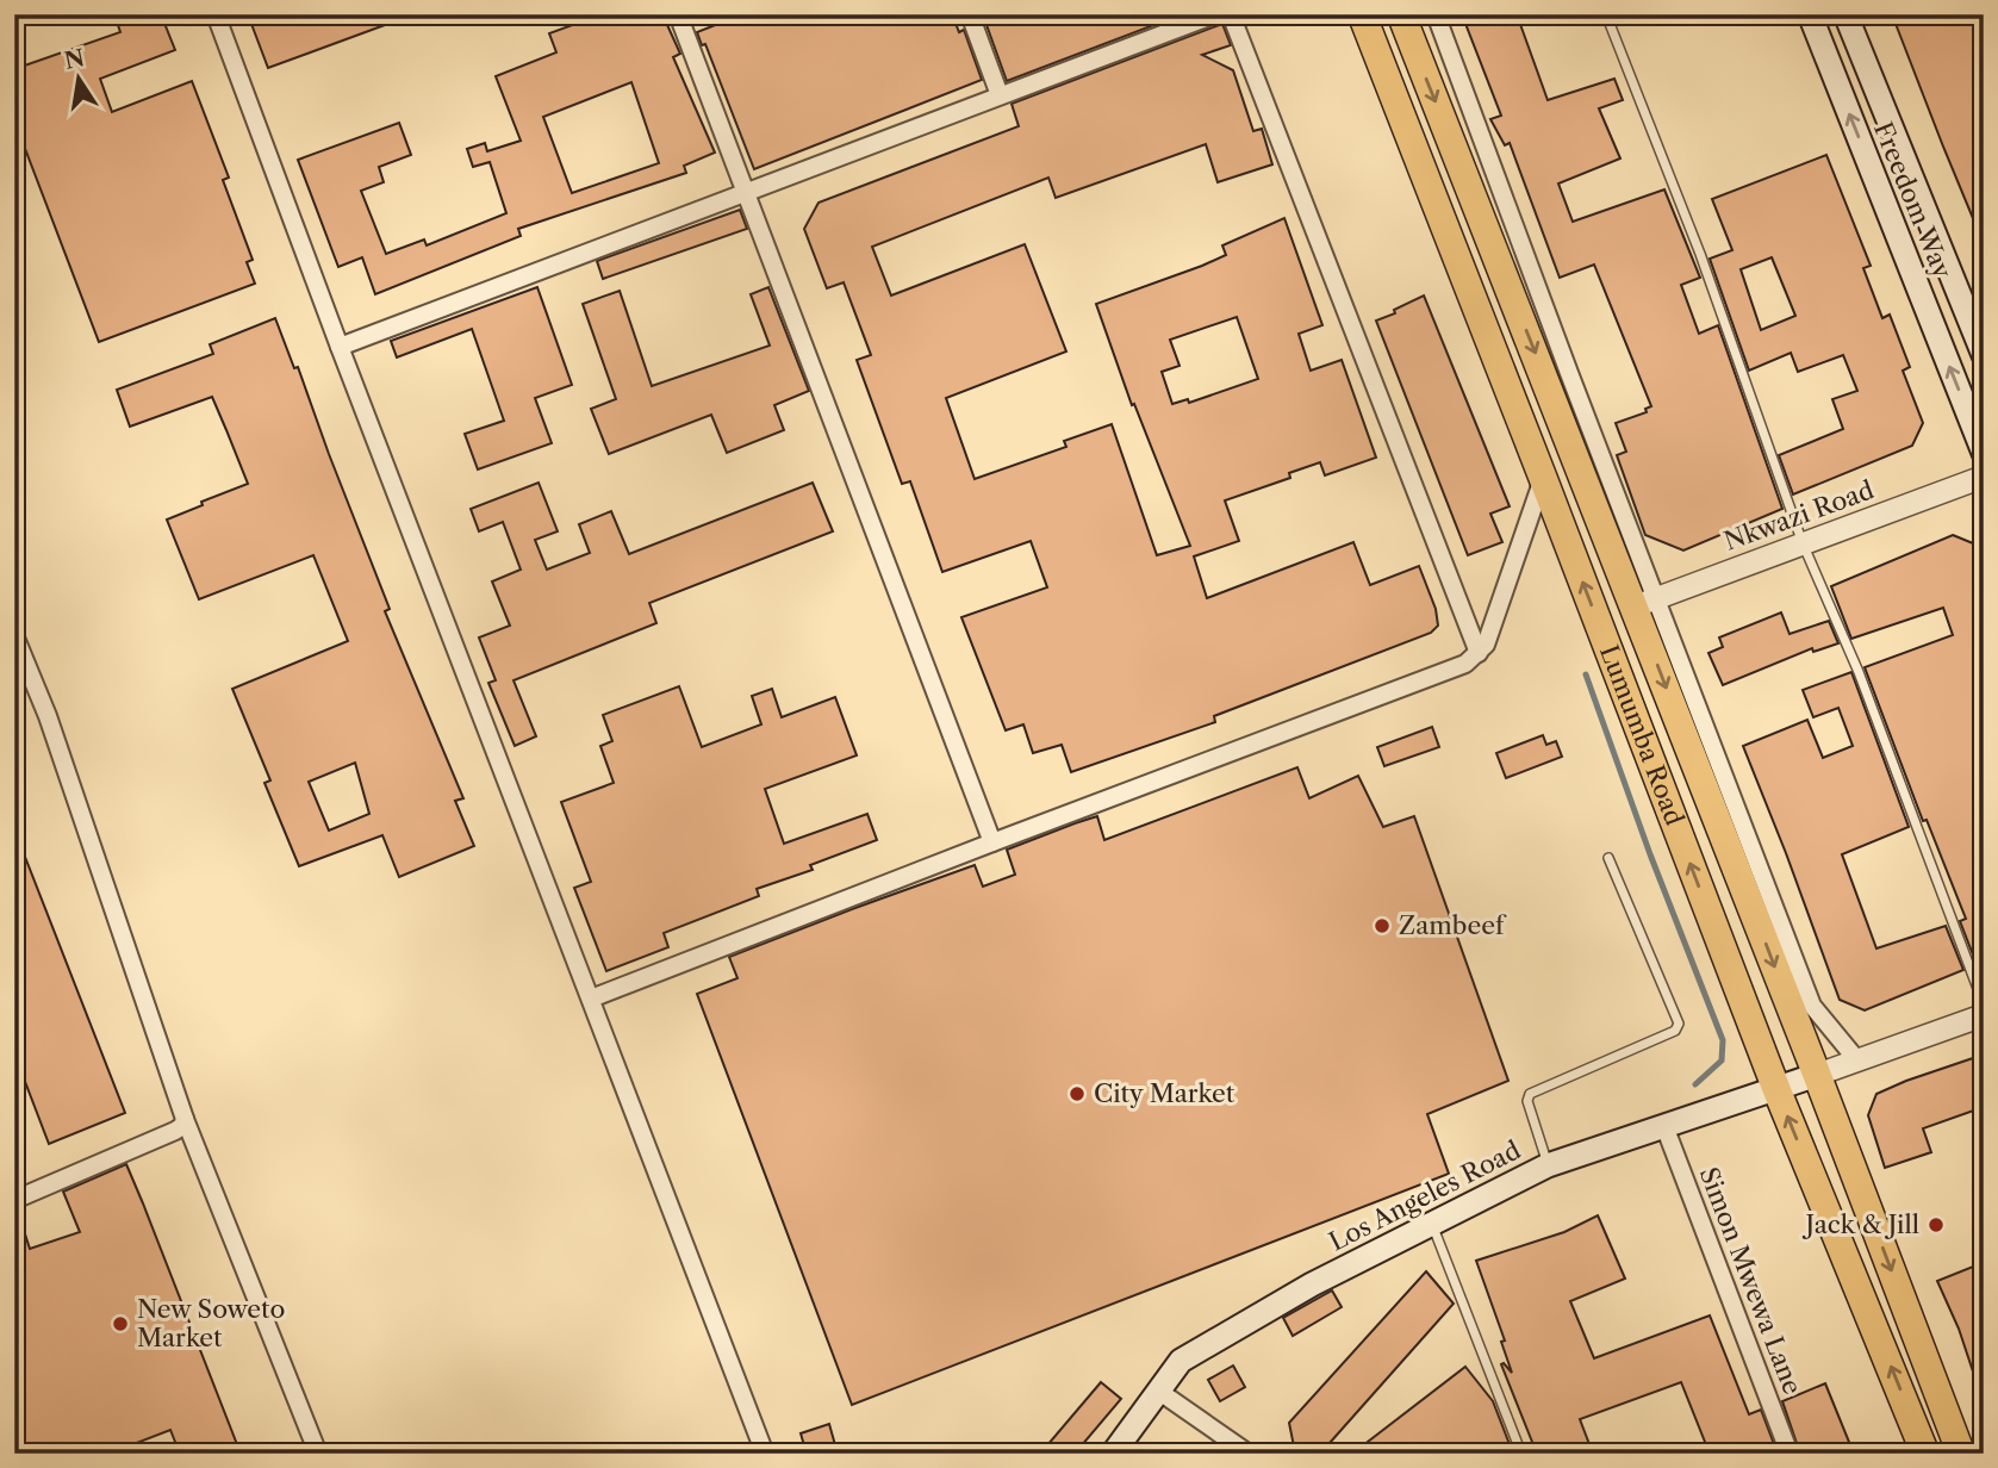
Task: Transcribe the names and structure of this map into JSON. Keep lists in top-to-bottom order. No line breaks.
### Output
{"streets":{"main road":["Freedom Way","Lumumba Road","Los Angeles Road"],"street":["Nkwazi Road","Simon Mwewa Lane"]},"crossings":[["Nkwazi Road","Lumumba Road"],["Lumumba Road","Los Angeles Road"],["Los Angeles Road","Simon Mwewa Lane"]],"places":["Zambeef","City Market","Jack & Jill","New Soweto Market"],"north":"top"}
